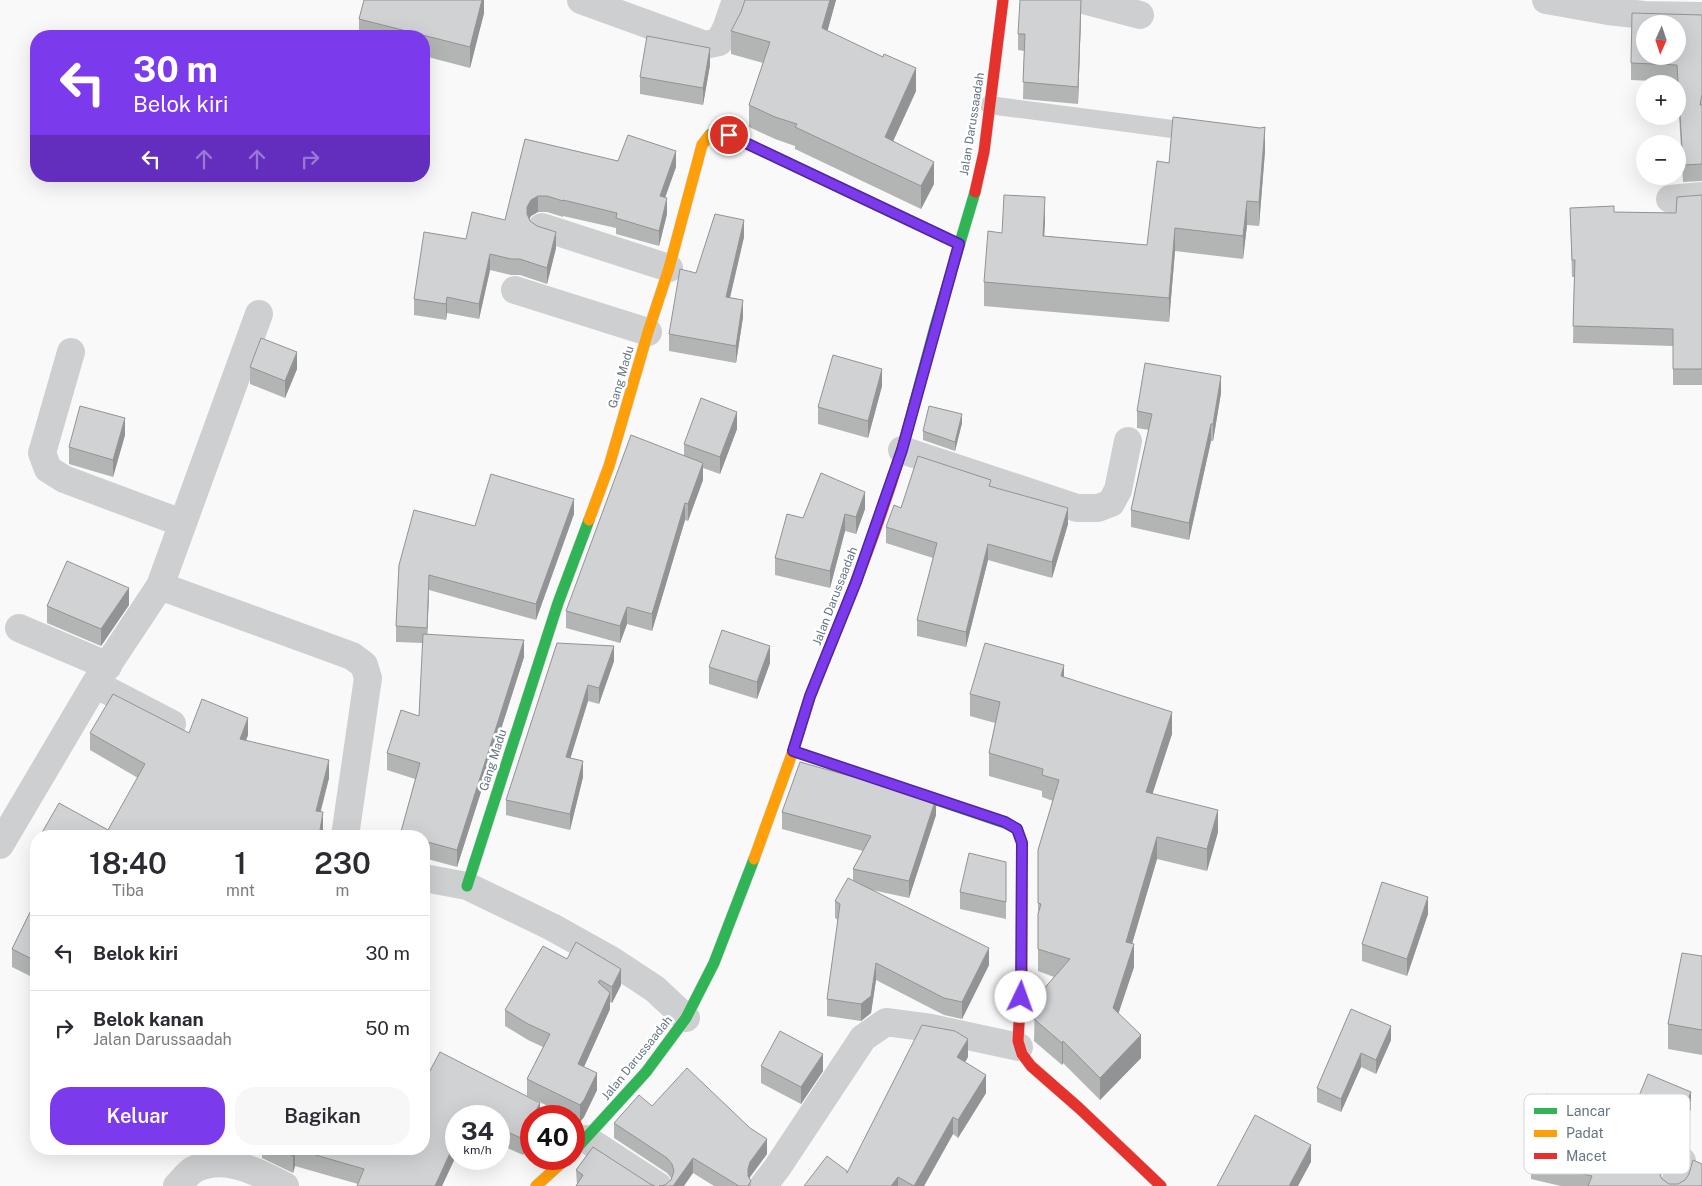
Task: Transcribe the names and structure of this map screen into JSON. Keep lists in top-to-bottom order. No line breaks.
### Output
{"streets":{"street":["Jalan Darussaadah","Gang Madu"]},"crossings":[["Jalan Darussaadah","Gang Madu"]],"legend":["Lancar","Padat","Macet"],"north":"bottom","page":{"map_buttons":["+","−"],"turn":["30 m","Belok kiri"],"eta":["18:40","Tiba","1","mnt","230","m"],"list":[{"name":"Belok kiri","value":"30 m"},{"name":"Belok kanan","note":"Jalan Darussaadah","value":"50 m"}],"buttons":["Keluar","Bagikan"],"speed":"34 km/h","limit":"40"}}
